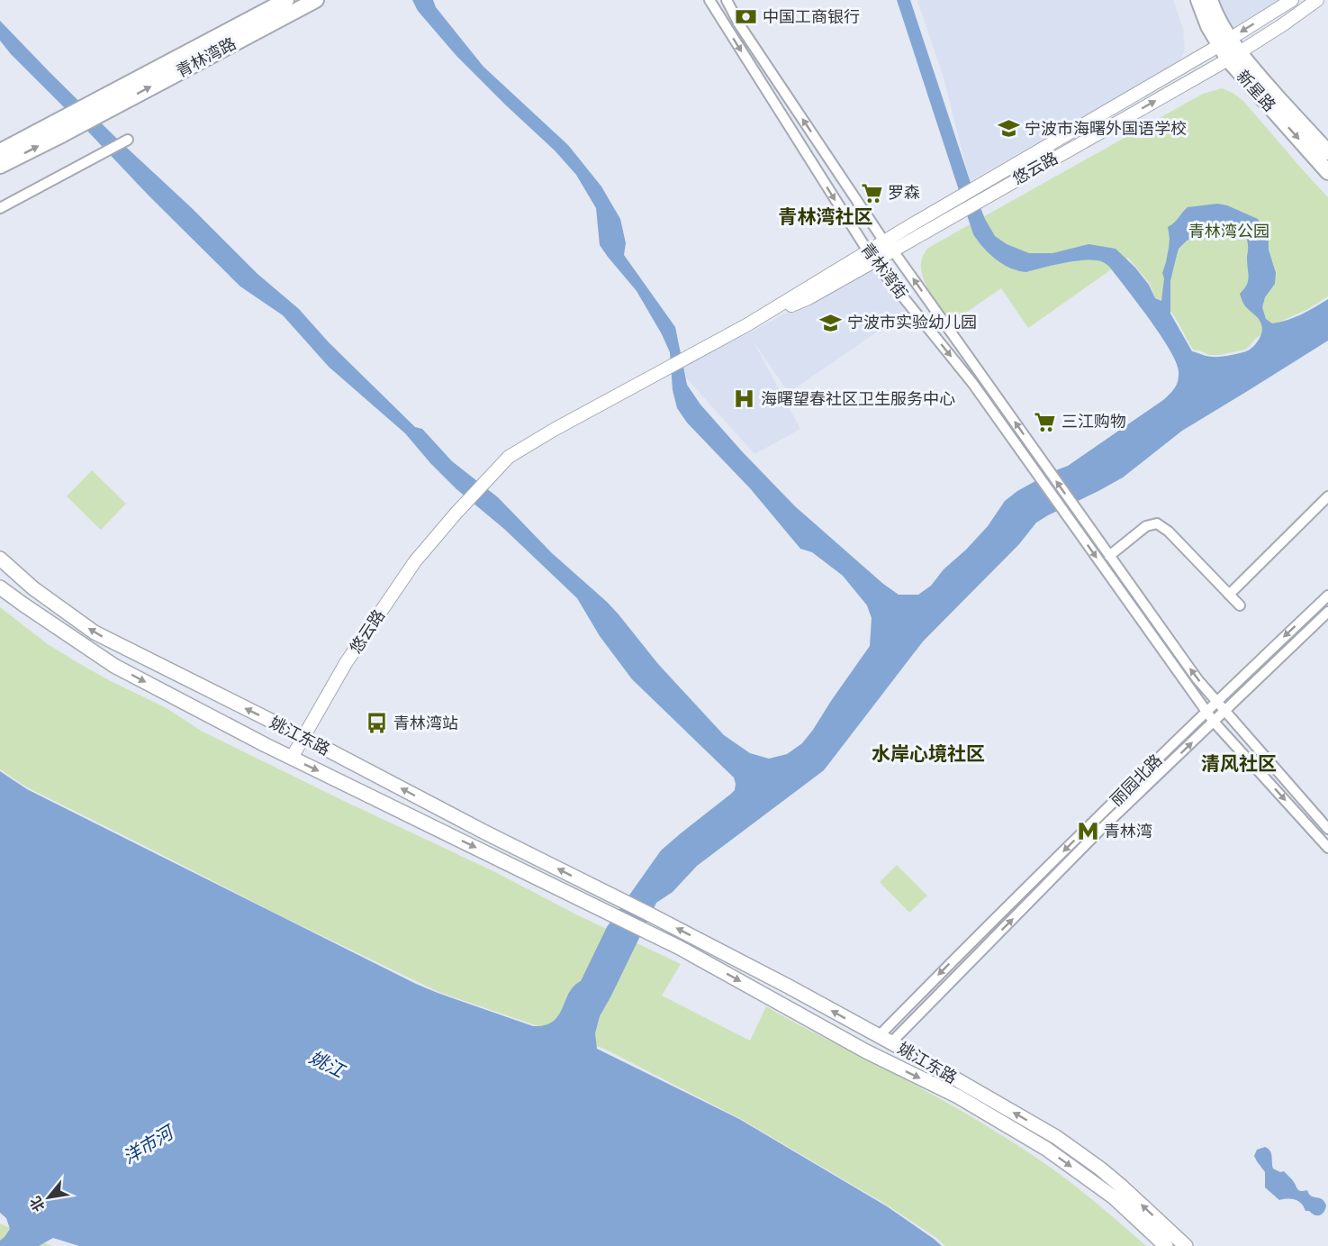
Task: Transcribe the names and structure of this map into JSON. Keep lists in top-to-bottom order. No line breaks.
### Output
{"streets":{"main road":["青林湾路","新星路","姚江东路"],"street":["悠云路","青林湾街","丽园北路"]},"crossings":[["新星路","悠云路"],["悠云路","青林湾街"],["悠云路","姚江东路"],["青林湾街","丽园北路"],["姚江东路","丽园北路"]],"districts":["青林湾社区","水岸心境社区","清风社区"],"water":["姚江","洋市河"],"parks":["青林湾公园"],"places":{"bank":["中国工商银行"],"school or university":["宁波市海曙外国语学校","宁波市实验幼儿园"],"supermarket":["罗森","三江购物"],"hospital":["海曙望春社区卫生服务中心"],"bus stop":["青林湾站"],"metro station":["青林湾"]},"north":"bottom left"}
